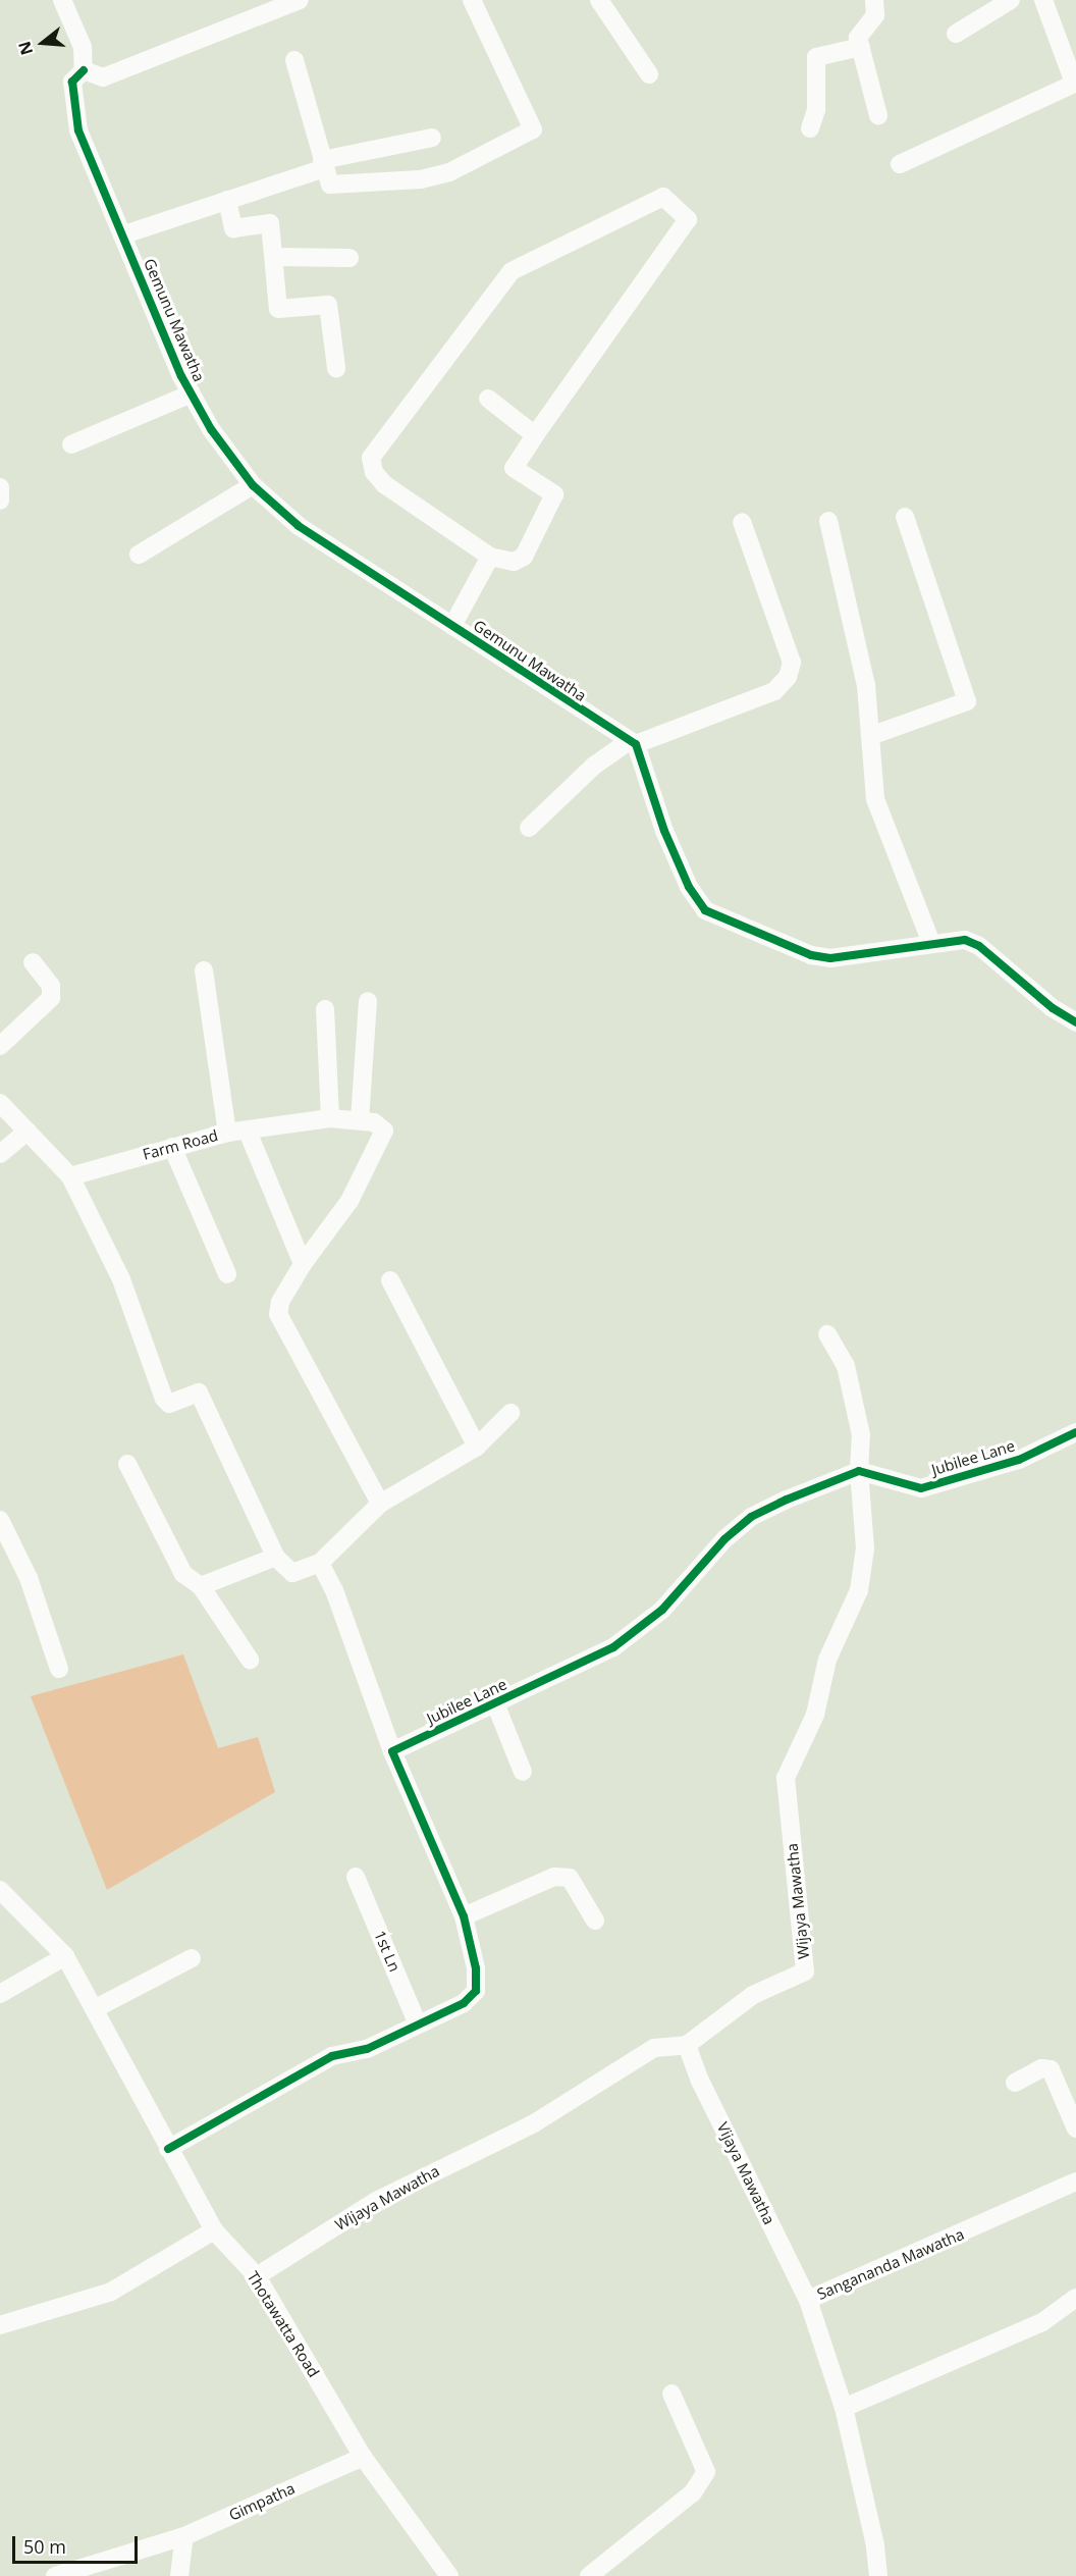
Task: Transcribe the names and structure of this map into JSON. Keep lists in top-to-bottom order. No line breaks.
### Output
{"streets":{"street":["Gemunu Mawatha","Farm Road","Jubilee Lane","Wijaya Mawatha","1st Ln","Vijaya Mawatha","Sangananda Mawatha","Thotawatta Road","Gimpatha"]},"crossings":[["Jubilee Lane","Wijaya Mawatha"],["Wijaya Mawatha","Vijaya Mawatha"],["Wijaya Mawatha","Thotawatta Road"],["Vijaya Mawatha","Sangananda Mawatha"],["Thotawatta Road","Gimpatha"]],"scale_bar":"50 m","north":"left"}
